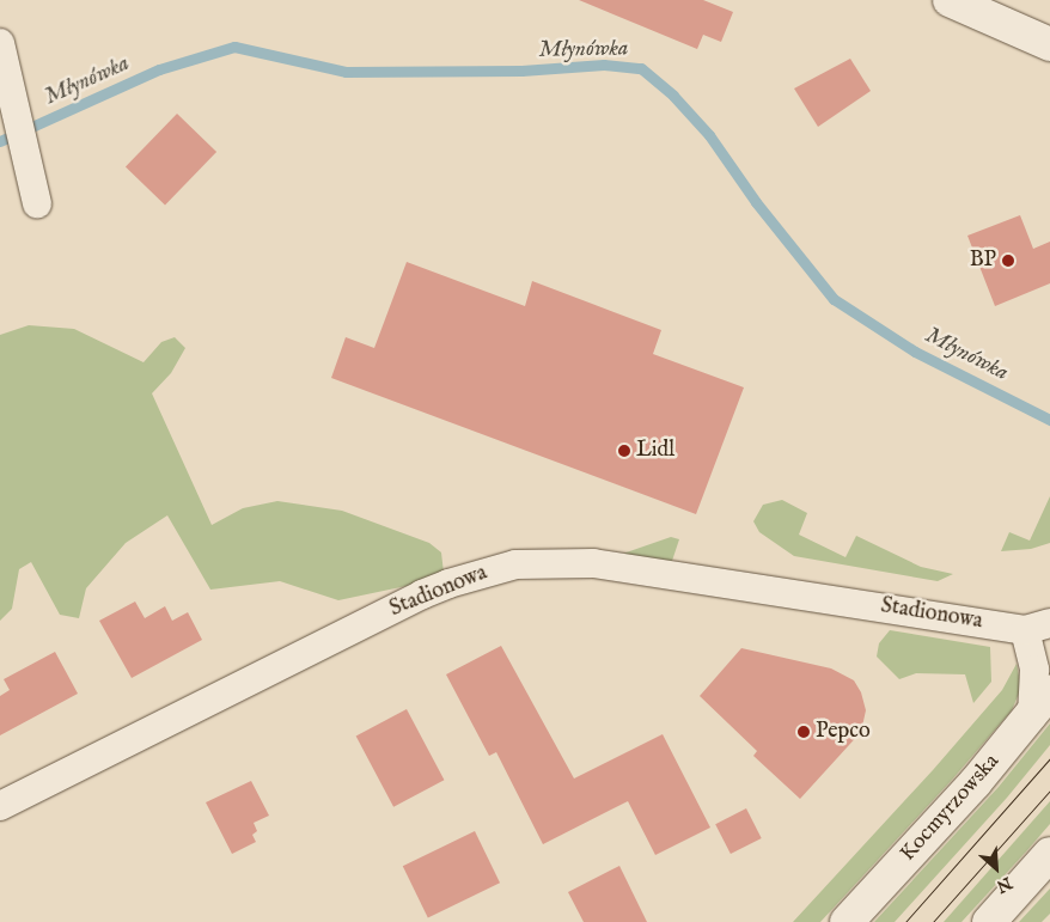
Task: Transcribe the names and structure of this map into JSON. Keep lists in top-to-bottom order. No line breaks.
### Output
{"streets":{"main road":["Kocmyrzowska"],"street":["Stadionowa"]},"crossings":[["Stadionowa","Kocmyrzowska"]],"water":["Młynówka"],"places":["BP","Lidl","Pepco"],"north":"bottom right"}
